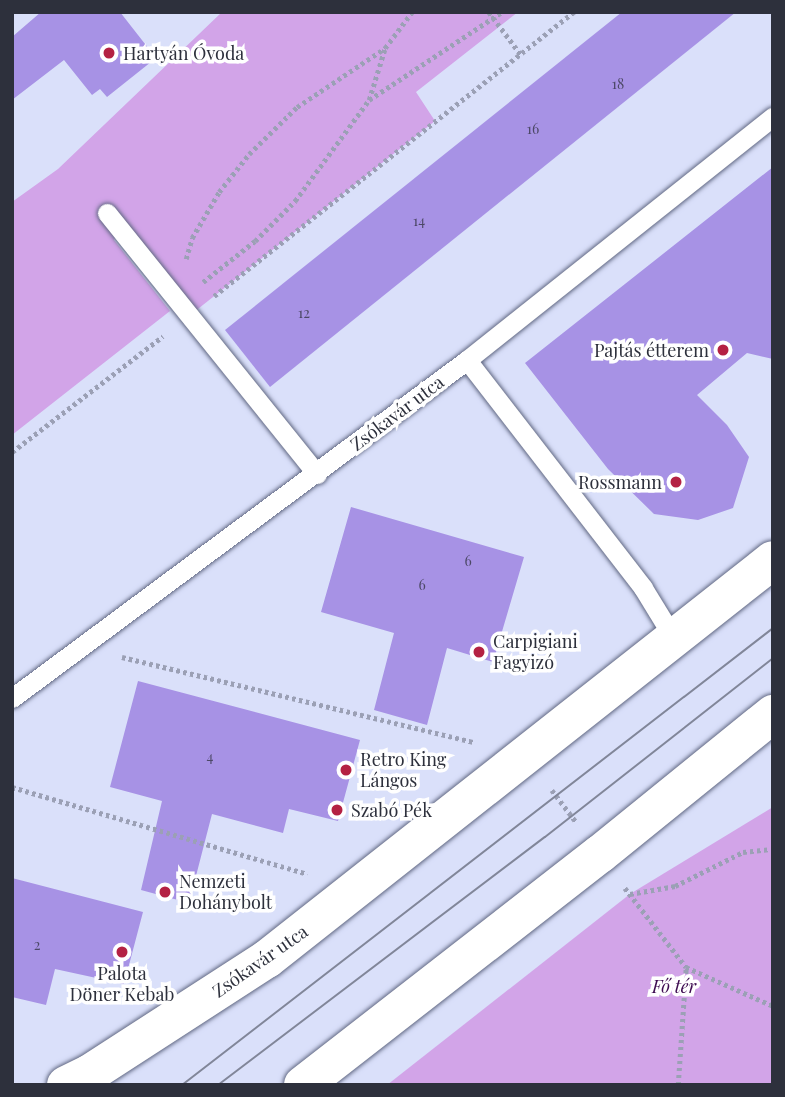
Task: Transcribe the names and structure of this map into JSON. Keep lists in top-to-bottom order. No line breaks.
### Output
{"streets":{"street":["Zsókavár utca"]},"parks":["Fő tér"],"places":["Hartyán Óvoda","Pajtás étterem","Rossmann","Carpigiani Fagyizó","Retro King Lángos","Szabó Pék","Nemzeti Dohánybolt","Palota Döner Kebab"],"house_numbers":["18","16","14","12","6","6","4","2"]}
